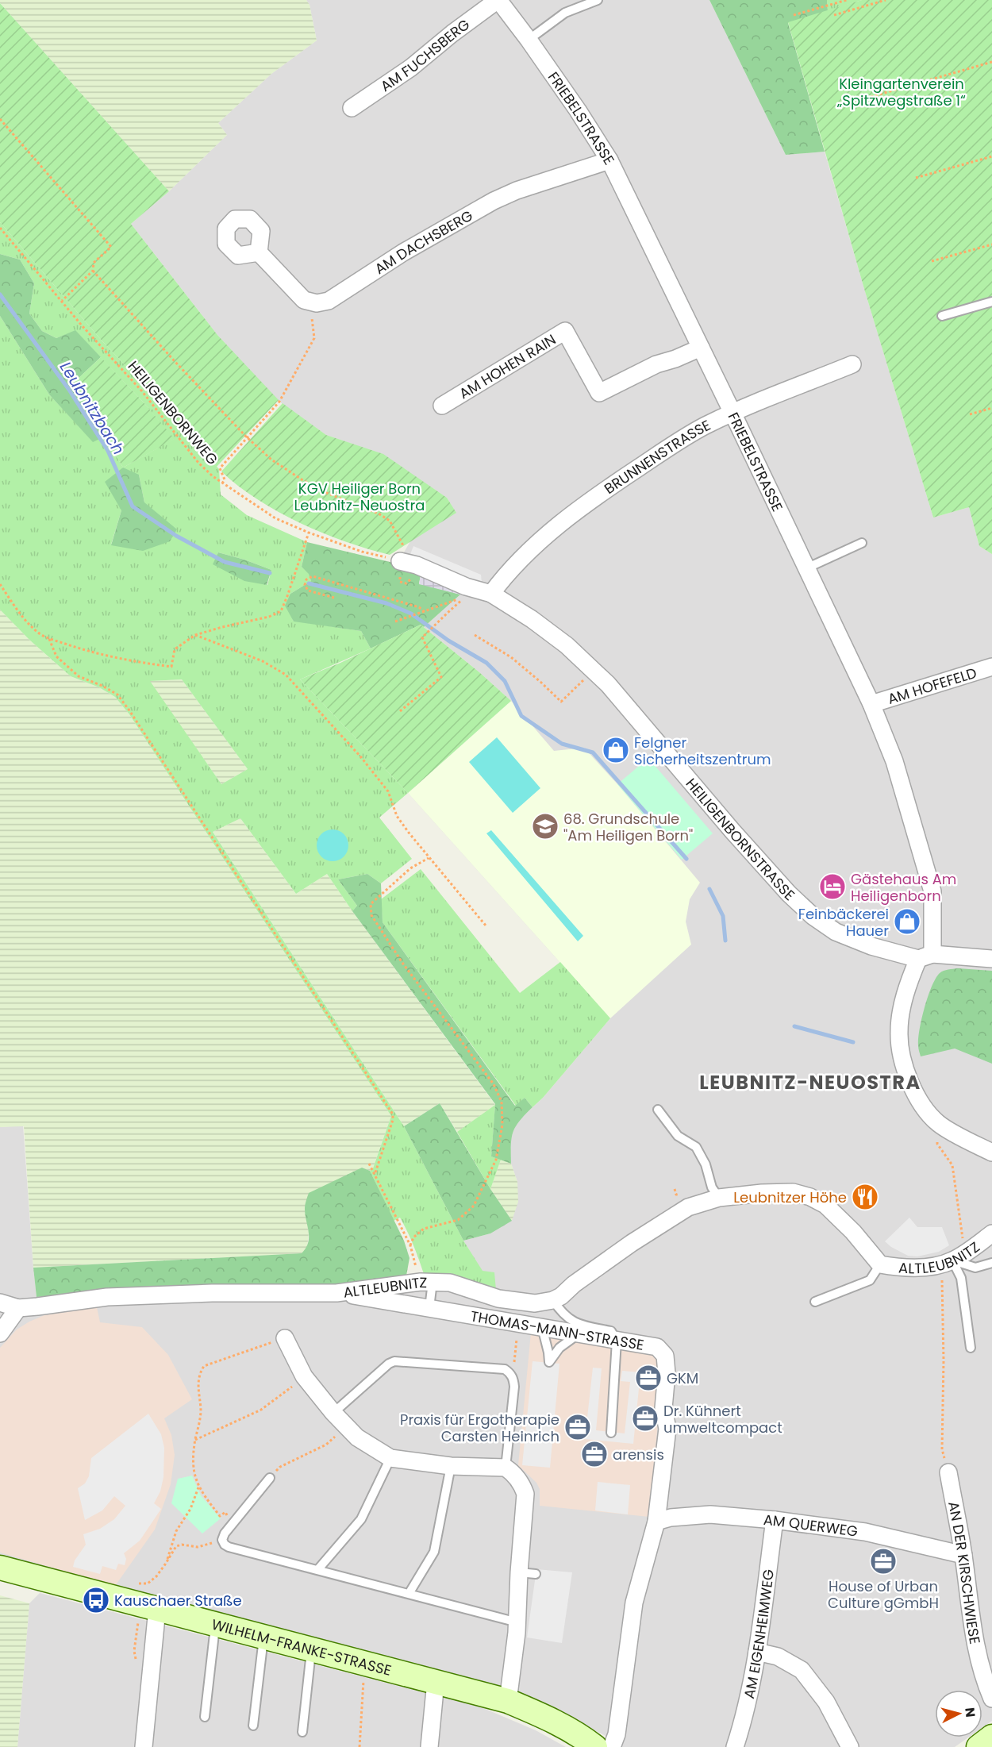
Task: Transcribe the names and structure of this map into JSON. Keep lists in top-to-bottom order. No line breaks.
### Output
{"streets":{"street":["AM FUCHSBERG","FRIEBELSTRASSE","AM DACHSBERG","AM HOHEN RAIN","BRUNNENSTRASSE","AM HOFEFELD","HEILIGENBORNSTRASSE","ALTLEUBNITZ","THOMAS-MANN-STRASSE","AM QUERWEG","AN DER KIRSCHWIESE","AM EIGENHEIMWEG","WILHELM-FRANKE-STRASSE"],"path":["HEILIGENBORNWEG"]},"crossings":[["AM FUCHSBERG","FRIEBELSTRASSE"],["FRIEBELSTRASSE","AM DACHSBERG"],["FRIEBELSTRASSE","AM HOHEN RAIN"],["FRIEBELSTRASSE","BRUNNENSTRASSE"],["FRIEBELSTRASSE","AM HOFEFELD"],["FRIEBELSTRASSE","HEILIGENBORNSTRASSE"],["HEILIGENBORNWEG","HEILIGENBORNSTRASSE"],["BRUNNENSTRASSE","HEILIGENBORNSTRASSE"],["ALTLEUBNITZ","THOMAS-MANN-STRASSE"],["THOMAS-MANN-STRASSE","AM QUERWEG"],["AM QUERWEG","AN DER KIRSCHWIESE"],["AM QUERWEG","AM EIGENHEIMWEG"]],"districts":["LEUBNITZ-NEUOSTRA"],"water":["Leubnitzbach"],"parks":["Kleingartenverein „Spitzwegstraße 1“","KGV Heiliger Born Leubnitz-Neuostra"],"places":{"shop":["Felgner Sicherheitszentrum","Feinbäckerei Hauer"],"school or university":["68. Grundschule \"Am Heiligen Born\""],"hotel":["Gästehaus Am Heiligenborn"],"restaurant":["Leubnitzer Höhe"],"office":["GKM","Dr. Kühnert umweltcompact","Praxis für Ergotherapie Carsten Heinrich","arensis","House of Urban Culture gGmbH"],"bus stop":["Kauschaer Straße"]},"north":"right"}
